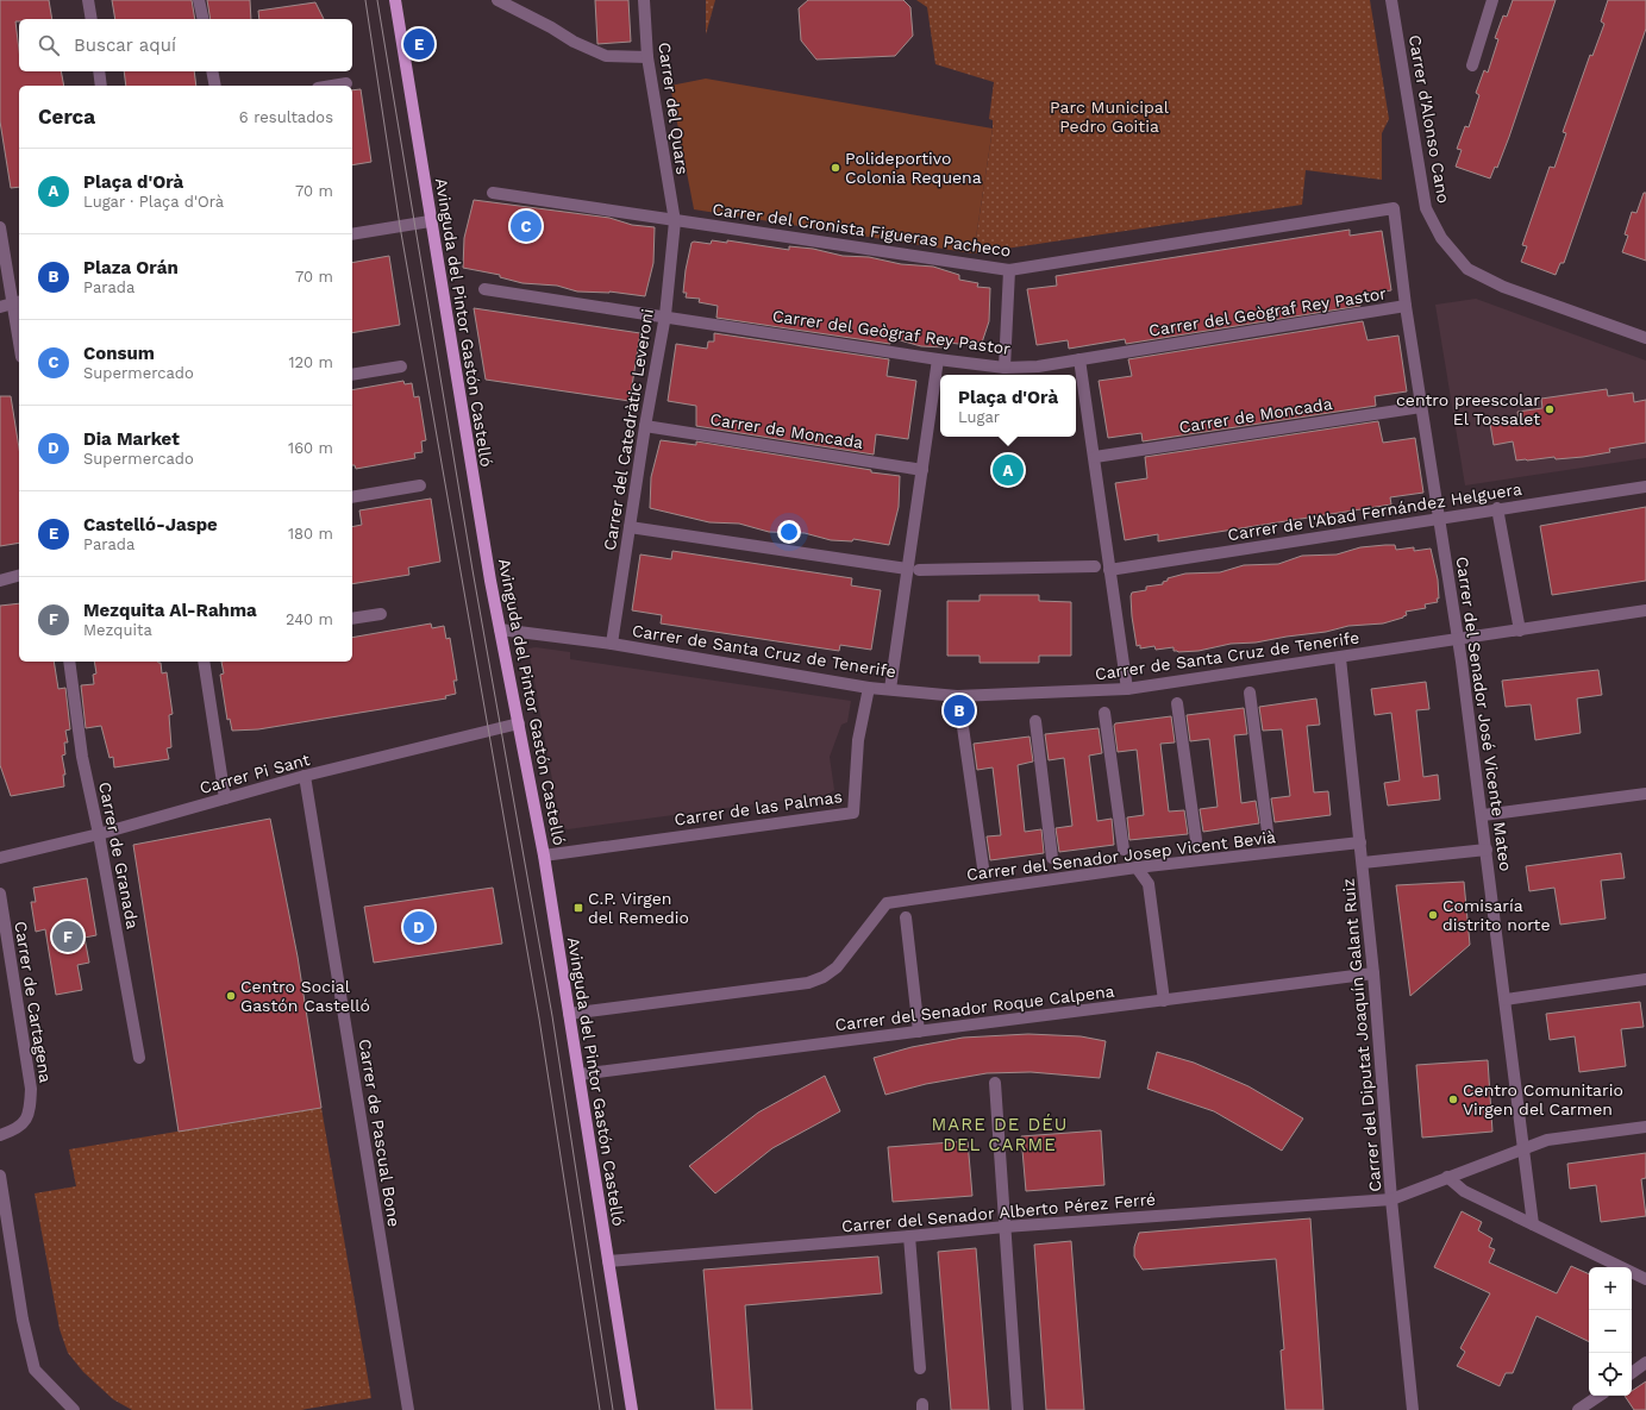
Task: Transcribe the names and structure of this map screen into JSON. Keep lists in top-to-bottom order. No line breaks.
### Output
{"streets":{"main road":["Avinguda del Pintor Gastón Castelló"],"street":["Carrer del Quars","Carrer d'Alonso Cano","Carrer del Cronista Figueras Pacheco","Carrer del Geògraf Rey Pastor","Carrer de Moncada","Carrer del Catedràtic Leveroni","Carrer de l'Abad Fernández Helguera","Carrer de Santa Cruz de Tenerife","Carrer del Senador José Vicente Mateo","Carrer Pi Sant","Carrer de las Palmas","Carrer de Granada","Carrer del Senador Josep Vicent Bevià","Carrer de Cartagena","Carrer del Senador Roque Calpena","Carrer del Diputat Joaquín Galant Ruiz","Carrer de Pascual Bone","Carrer del Senador Alberto Pérez Ferré"]},"crossings":[["Carrer del Quars","Carrer del Cronista Figueras Pacheco"],["Carrer del Quars","Carrer del Catedràtic Leveroni"],["Carrer del Cronista Figueras Pacheco","Carrer del Catedràtic Leveroni"],["Carrer del Cronista Figueras Pacheco","Carrer del Senador José Vicente Mateo"],["Carrer del Geògraf Rey Pastor","Carrer del Catedràtic Leveroni"],["Carrer del Geògraf Rey Pastor","Carrer del Senador José Vicente Mateo"],["Avinguda del Pintor Gastón Castelló","Carrer de Santa Cruz de Tenerife"],["Avinguda del Pintor Gastón Castelló","Carrer Pi Sant"],["Avinguda del Pintor Gastón Castelló","Carrer de las Palmas"],["Avinguda del Pintor Gastón Castelló","Carrer del Senador Josep Vicent Bevià"],["Avinguda del Pintor Gastón Castelló","Carrer del Senador Roque Calpena"],["Avinguda del Pintor Gastón Castelló","Carrer del Senador Alberto Pérez Ferré"],["Carrer de Moncada","Carrer del Catedràtic Leveroni"],["Carrer de Moncada","Carrer del Senador José Vicente Mateo"],["Carrer del Catedràtic Leveroni","Carrer de Santa Cruz de Tenerife"],["Carrer de l'Abad Fernández Helguera","Carrer del Senador José Vicente Mateo"],["Carrer de Santa Cruz de Tenerife","Carrer del Senador José Vicente Mateo"],["Carrer de Santa Cruz de Tenerife","Carrer de las Palmas"],["Carrer de Santa Cruz de Tenerife","Carrer del Diputat Joaquín Galant Ruiz"],["Carrer del Senador José Vicente Mateo","Carrer del Senador Alberto Pérez Ferré"],["Carrer Pi Sant","Carrer de Granada"],["Carrer Pi Sant","Carrer de Pascual Bone"],["Carrer del Senador Josep Vicent Bevià","Carrer del Diputat Joaquín Galant Ruiz"],["Carrer del Senador Roque Calpena","Carrer del Diputat Joaquín Galant Ruiz"],["Carrer del Diputat Joaquín Galant Ruiz","Carrer del Senador Alberto Pérez Ferré"]],"districts":["MARE DE DÉU DEL CARME"],"parks":["Parc Municipal Pedro Goitia"],"places":{"other":["Polideportivo Colonia Requena","centro preescolar El Tossalet","Comisaría distrito norte","Centro Social Gastón Castelló","Centro Comunitario Virgen del Carmen"],"transit":["C.P. Virgen del Remedio"]},"page":{"search":"Buscar aquí","pins":["E","C","A","B","D","F"],"heading":["Cerca","6 resultados"],"list":[{"mark":"A","name":"Plaça d'Orà","note":"Lugar · Plaça d'Orà","value":"70 m"},{"mark":"B","name":"Plaza Orán","note":"Parada","value":"70 m"},{"mark":"C","name":"Consum","note":"Supermercado","value":"120 m"},{"mark":"D","name":"Dia Market","note":"Supermercado","value":"160 m"},{"mark":"E","name":"Castelló-Jaspe","note":"Parada","value":"180 m"},{"mark":"F","name":"Mezquita Al-Rahma","note":"Mezquita","value":"240 m"}],"popup":["Plaça d'Orà","Lugar"],"map_buttons":["+","−"]}}
